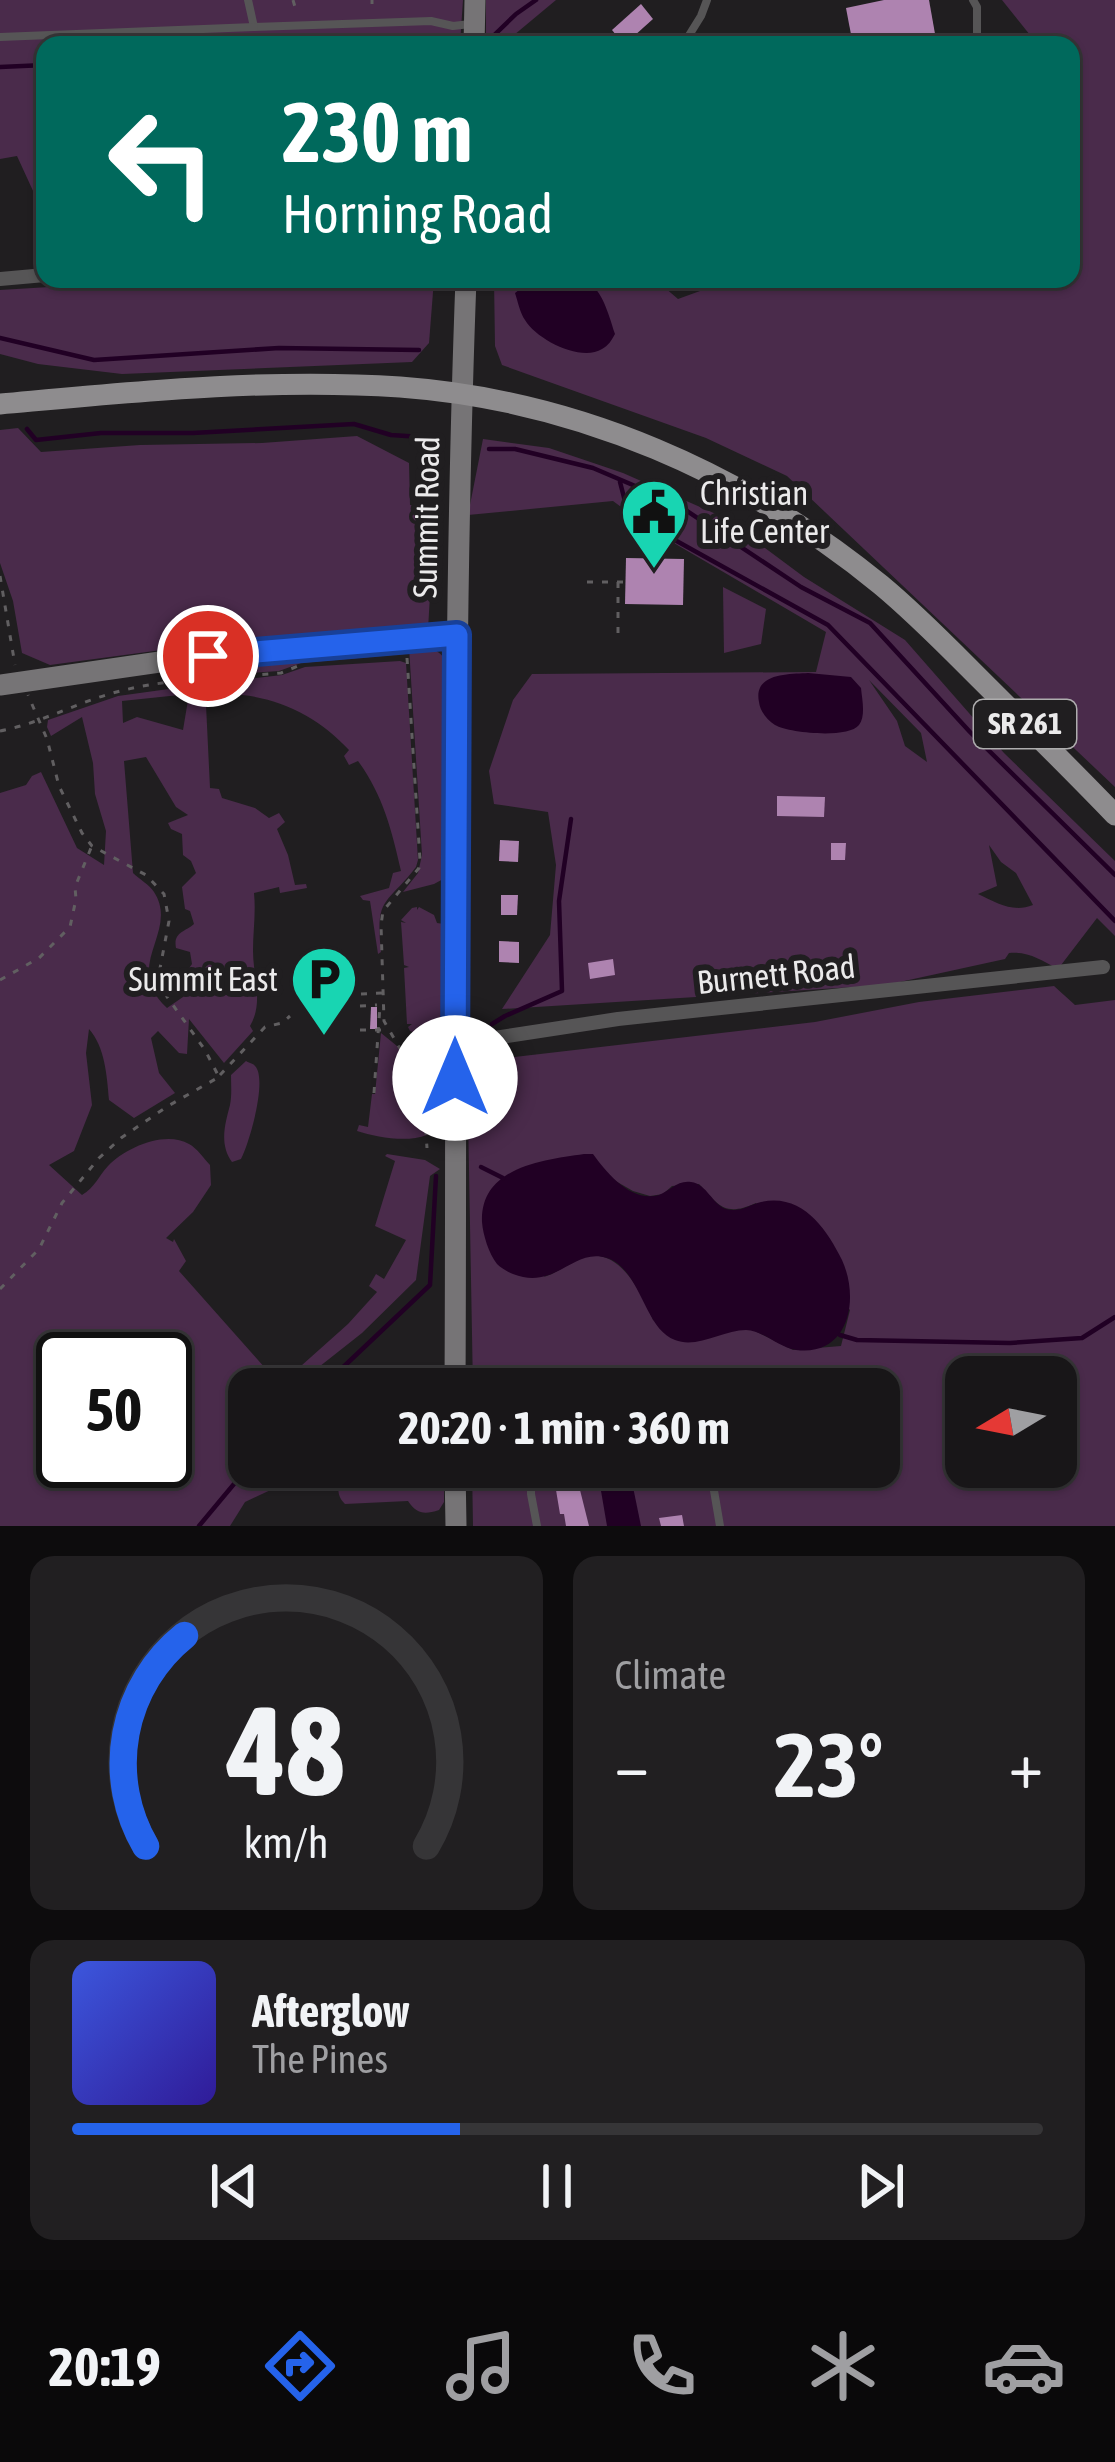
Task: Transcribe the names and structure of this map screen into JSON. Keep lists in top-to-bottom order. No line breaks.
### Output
{"streets":{"main road":["Summit Road","SR 261"],"street":["Burnett Road"]},"crossings":[["Summit Road","SR 261"],["Summit Road","Burnett Road"]],"places":{"public building":["Christian Life Center"],"parking":["Summit East"]},"north":"left","page":{"turn":["230 m","Horning Road"],"limit":"50","trip":"20:20 · 1 min · 360 m","tile":"Climate","heat":["−","23°","+"],"song":["Afterglow","The Pines"],"tabs":"20:19","gauge":["48","km/h"]}}
